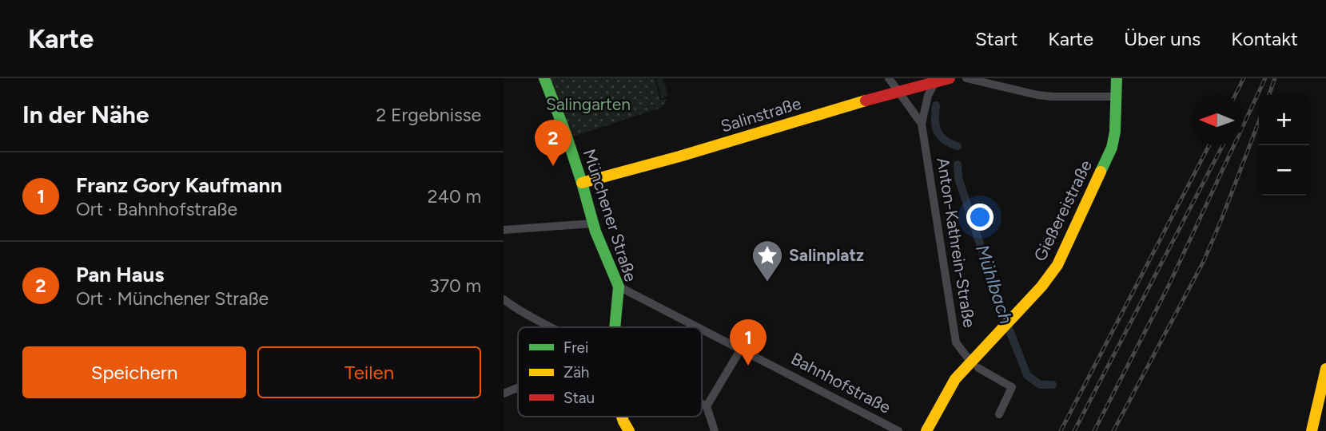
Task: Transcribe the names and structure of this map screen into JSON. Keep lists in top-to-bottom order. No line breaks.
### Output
{"streets":{"street":["Salinstraße","Gießereistraße","Münchener Straße","Anton-Kathrein-Straße","Bahnhofstraße"]},"crossings":[["Salinstraße","Münchener Straße"],["Salinstraße","Anton-Kathrein-Straße"],["Gießereistraße","Anton-Kathrein-Straße"],["Münchener Straße","Bahnhofstraße"]],"water":["Mühlbach"],"parks":["Salingarten"],"places":{"place":["Salinplatz"]},"legend":["Frei","Zäh","Stau"],"north":"left","page":{"header":"Karte","nav":["Start","Karte","Über uns","Kontakt"],"heading":["In der Nähe","2 Ergebnisse"],"map_buttons":["+","−"],"pins":["2","1"],"list":[{"mark":"1","name":"Franz Gory Kaufmann","note":"Ort · Bahnhofstraße","value":"240 m"},{"mark":"2","name":"Pan Haus","note":"Ort · Münchener Straße","value":"370 m"}],"buttons":["Speichern","Teilen"]}}
